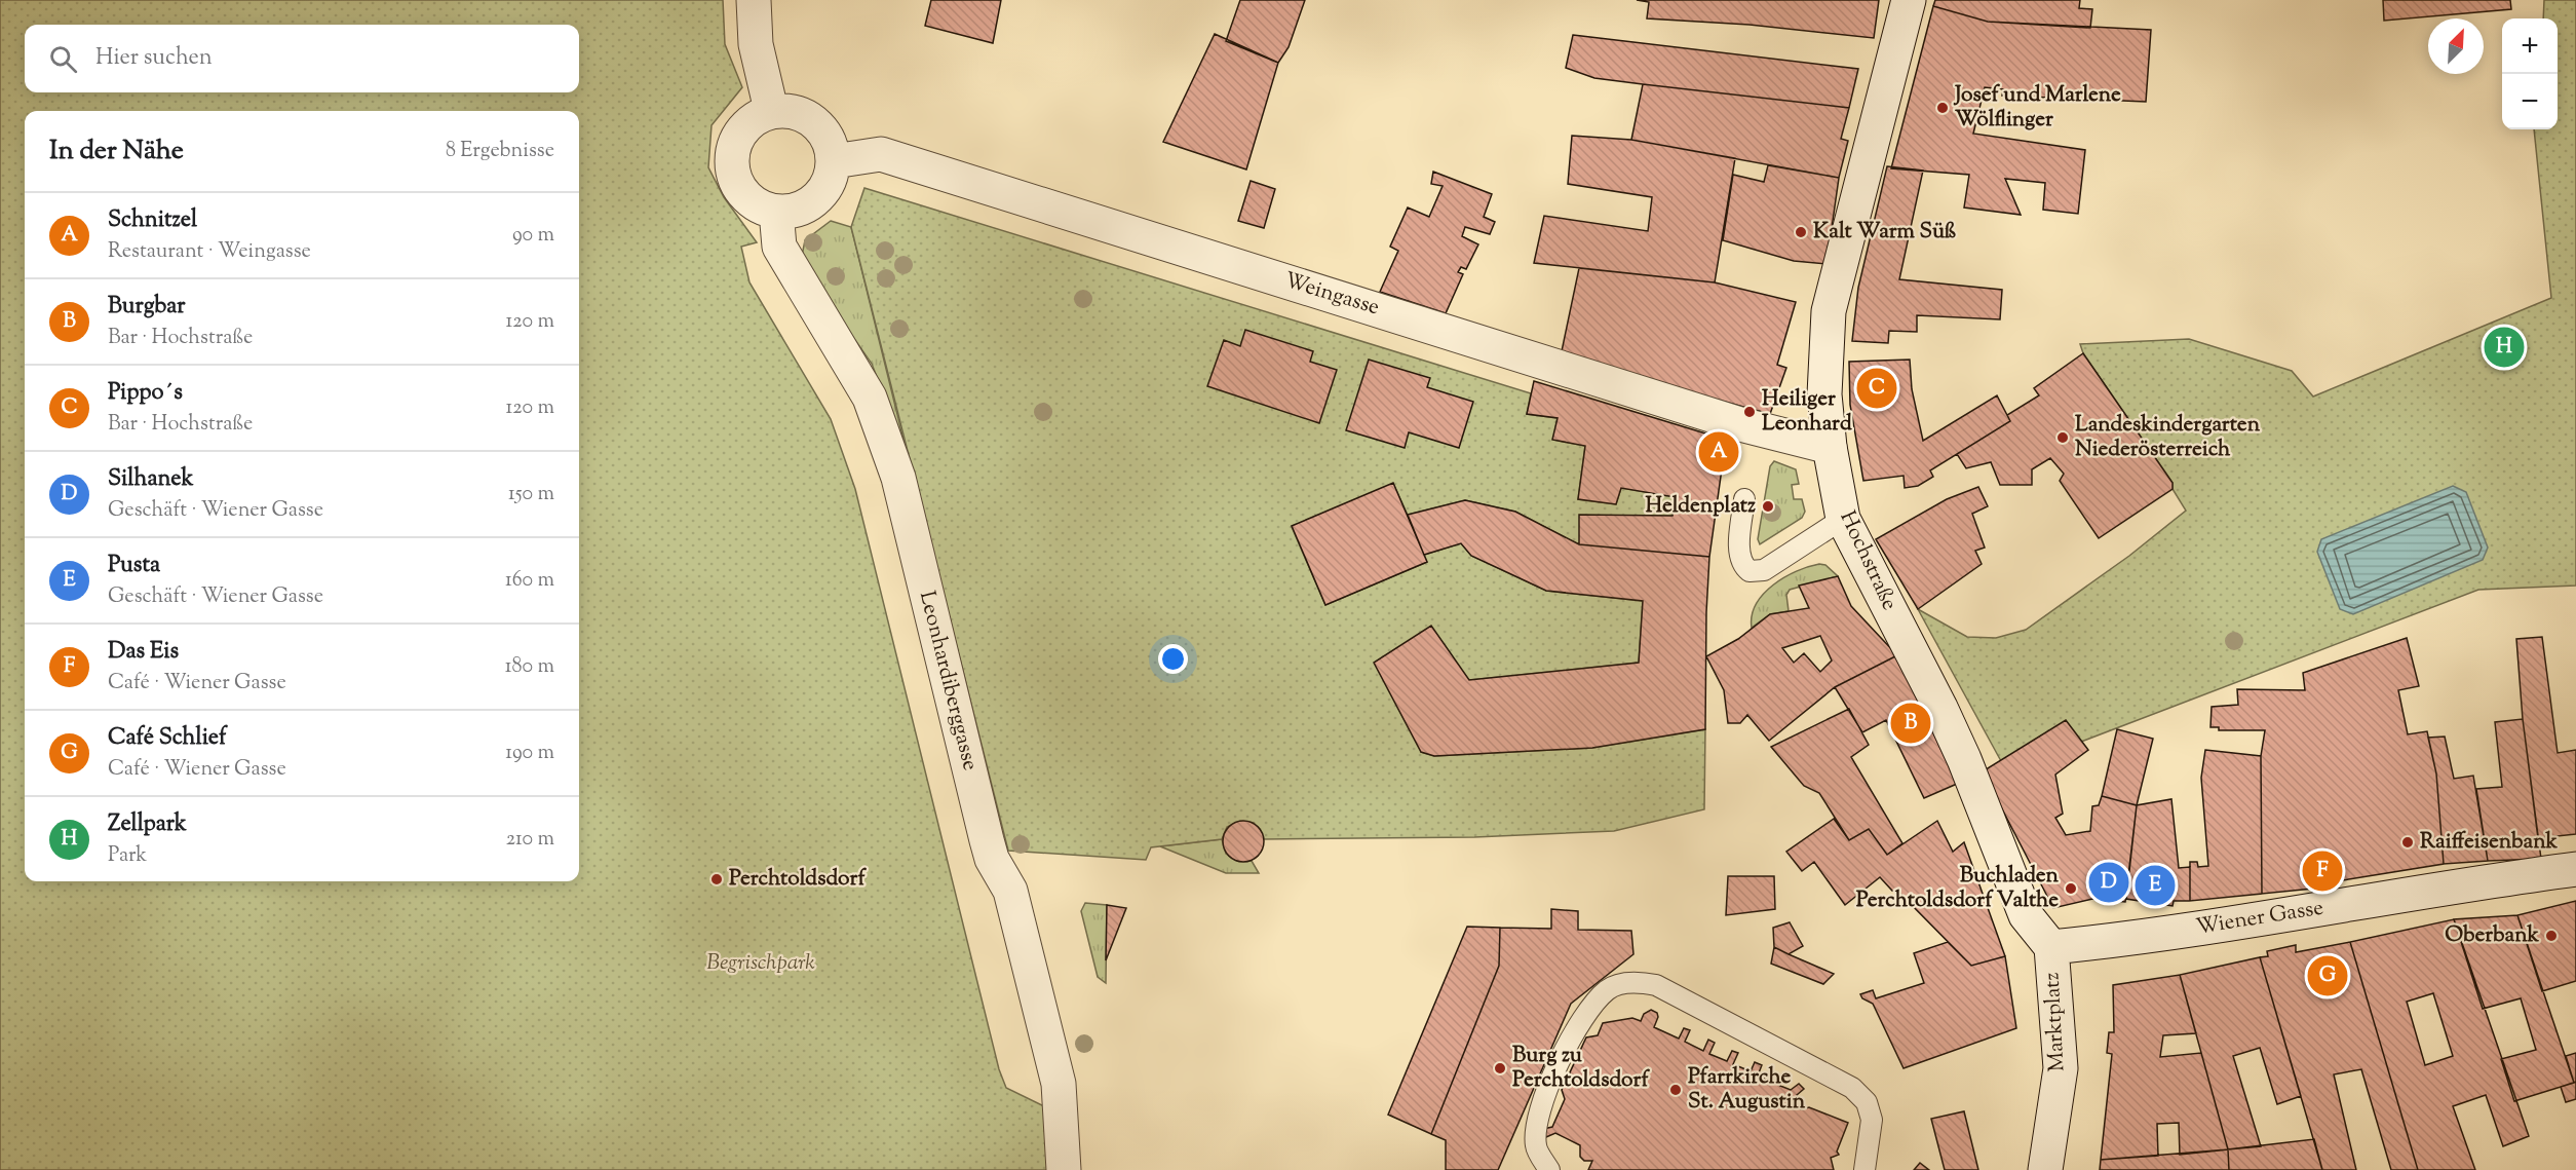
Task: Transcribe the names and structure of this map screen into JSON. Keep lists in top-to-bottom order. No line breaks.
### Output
{"streets":{"street":["Weingasse","Hochstraße","Leonhardiberggasse","Wiener Gasse","Marktplatz"]},"crossings":[["Weingasse","Hochstraße"],["Weingasse","Leonhardiberggasse"],["Hochstraße","Wiener Gasse"],["Hochstraße","Marktplatz"],["Wiener Gasse","Marktplatz"]],"parks":["Begrischpark"],"places":["Josef und Marlene Wölflinger","Kalt Warm Süß","Heiliger Leonhard","Landeskindergarten Niederösterreich","Heldenplatz","Raiffeisenbank","Perchtoldsdorf","Buchladen Perchtoldsdorf Valthe","Oberbank","Burg zu Perchtoldsdorf","Pfarrkirche St. Augustin"],"north":"top right","page":{"map_buttons":["+","−"],"search":"Hier suchen","heading":["In der Nähe","8 Ergebnisse"],"list":[{"mark":"A","name":"Schnitzel","note":"Restaurant · Weingasse","value":"90 m"},{"mark":"B","name":"Burgbar","note":"Bar · Hochstraße","value":"120 m"},{"mark":"C","name":"Pippo´s","note":"Bar · Hochstraße","value":"120 m"},{"mark":"D","name":"Silhanek","note":"Geschäft · Wiener Gasse","value":"150 m"},{"mark":"E","name":"Pusta","note":"Geschäft · Wiener Gasse","value":"160 m"},{"mark":"F","name":"Das Eis","note":"Café · Wiener Gasse","value":"180 m"},{"mark":"G","name":"Café Schlief","note":"Café · Wiener Gasse","value":"190 m"},{"mark":"H","name":"Zellpark","note":"Park","value":"210 m"}],"pins":["H","C","A","B","F","D","E","G"]}}
